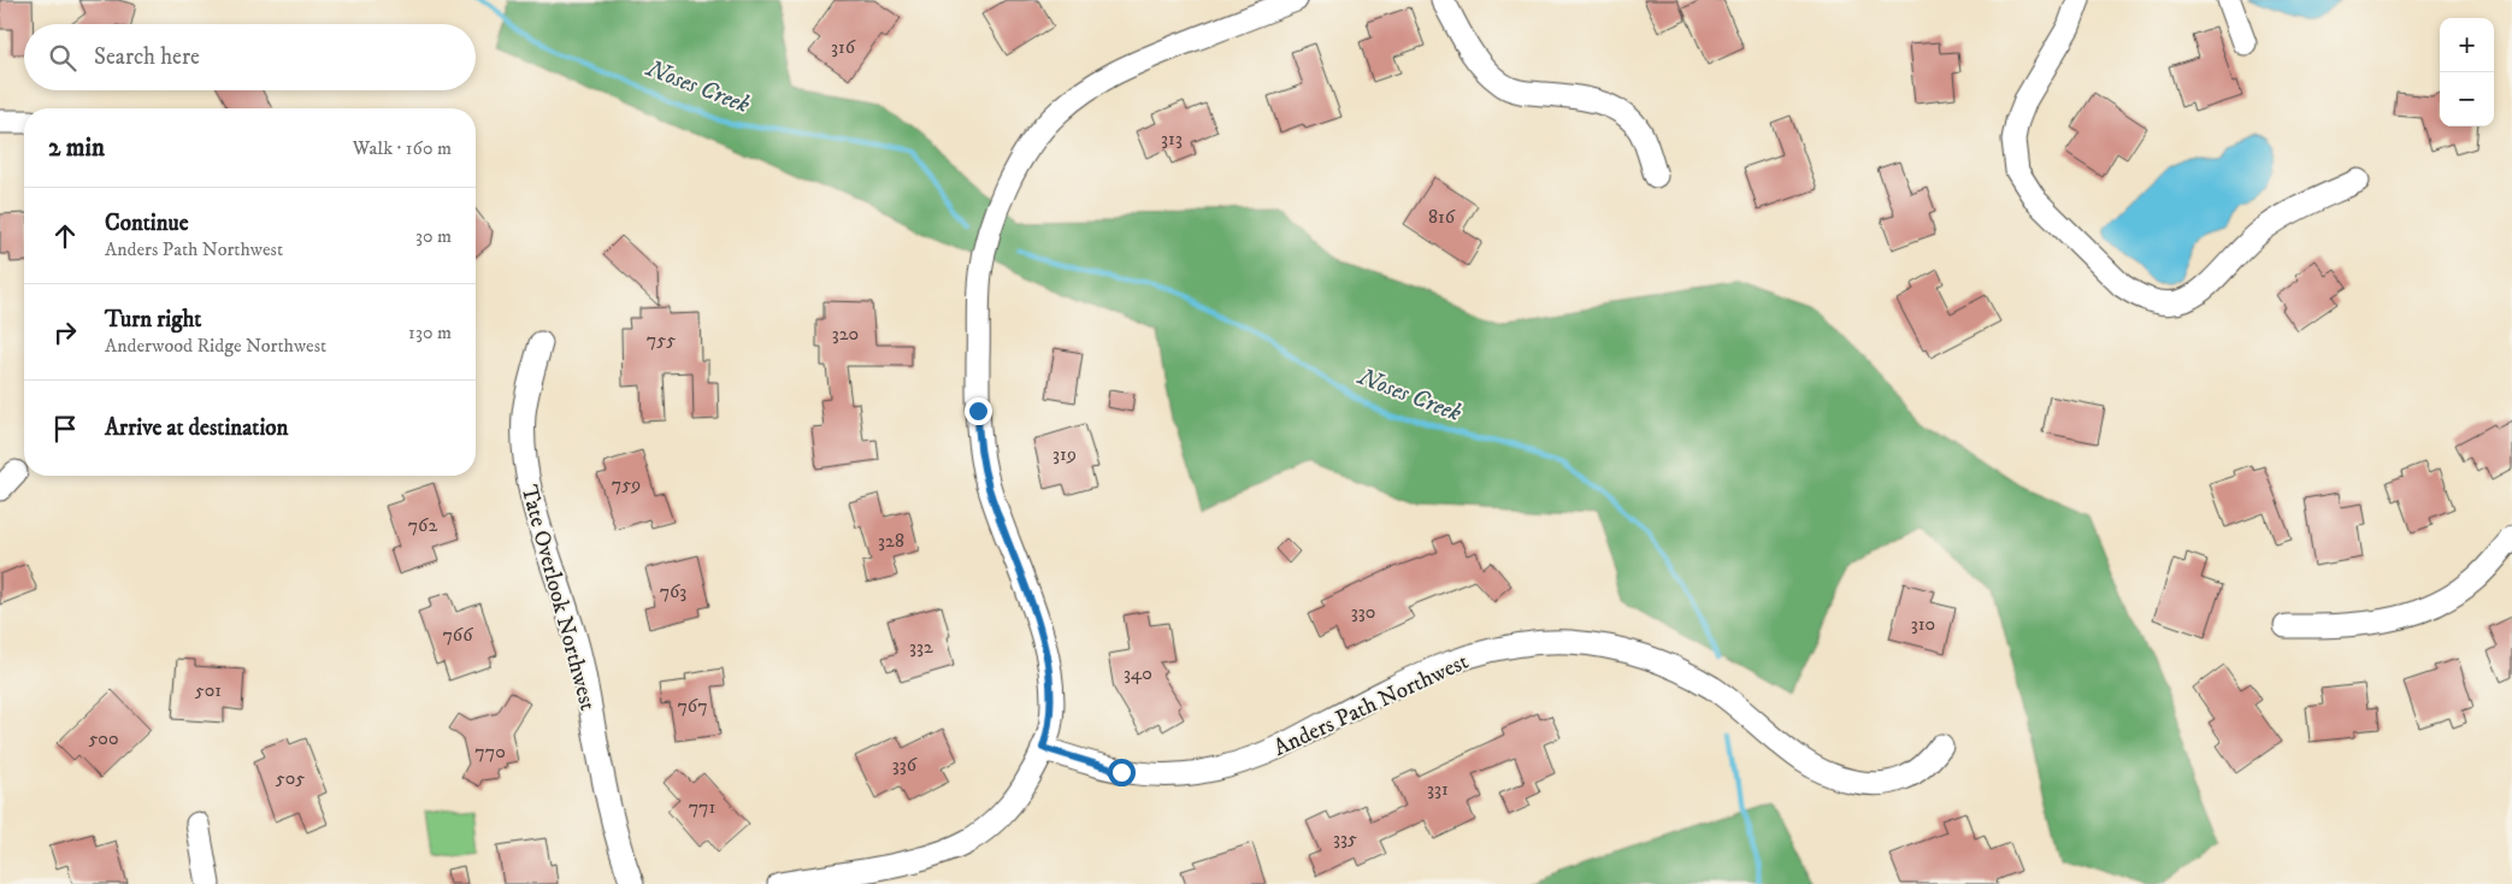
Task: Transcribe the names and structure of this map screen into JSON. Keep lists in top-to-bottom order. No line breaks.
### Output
{"streets":{"street":["Tate Overlook Northwest","Anders Path Northwest"]},"water":["Noses Creek"],"house_numbers":["316","313","816","320","755","319","759","762","328","763","330","310","766","332","340","501","767","500","770","336","505","331","771","335"],"page":{"map_buttons":["+","−"],"search":"Search here","heading":["2 min","Walk · 160 m"],"list":[["Continue","Anders Path Northwest","30 m"],["Turn right","Anderwood Ridge Northwest","130 m"],"Arrive at destination"]}}
